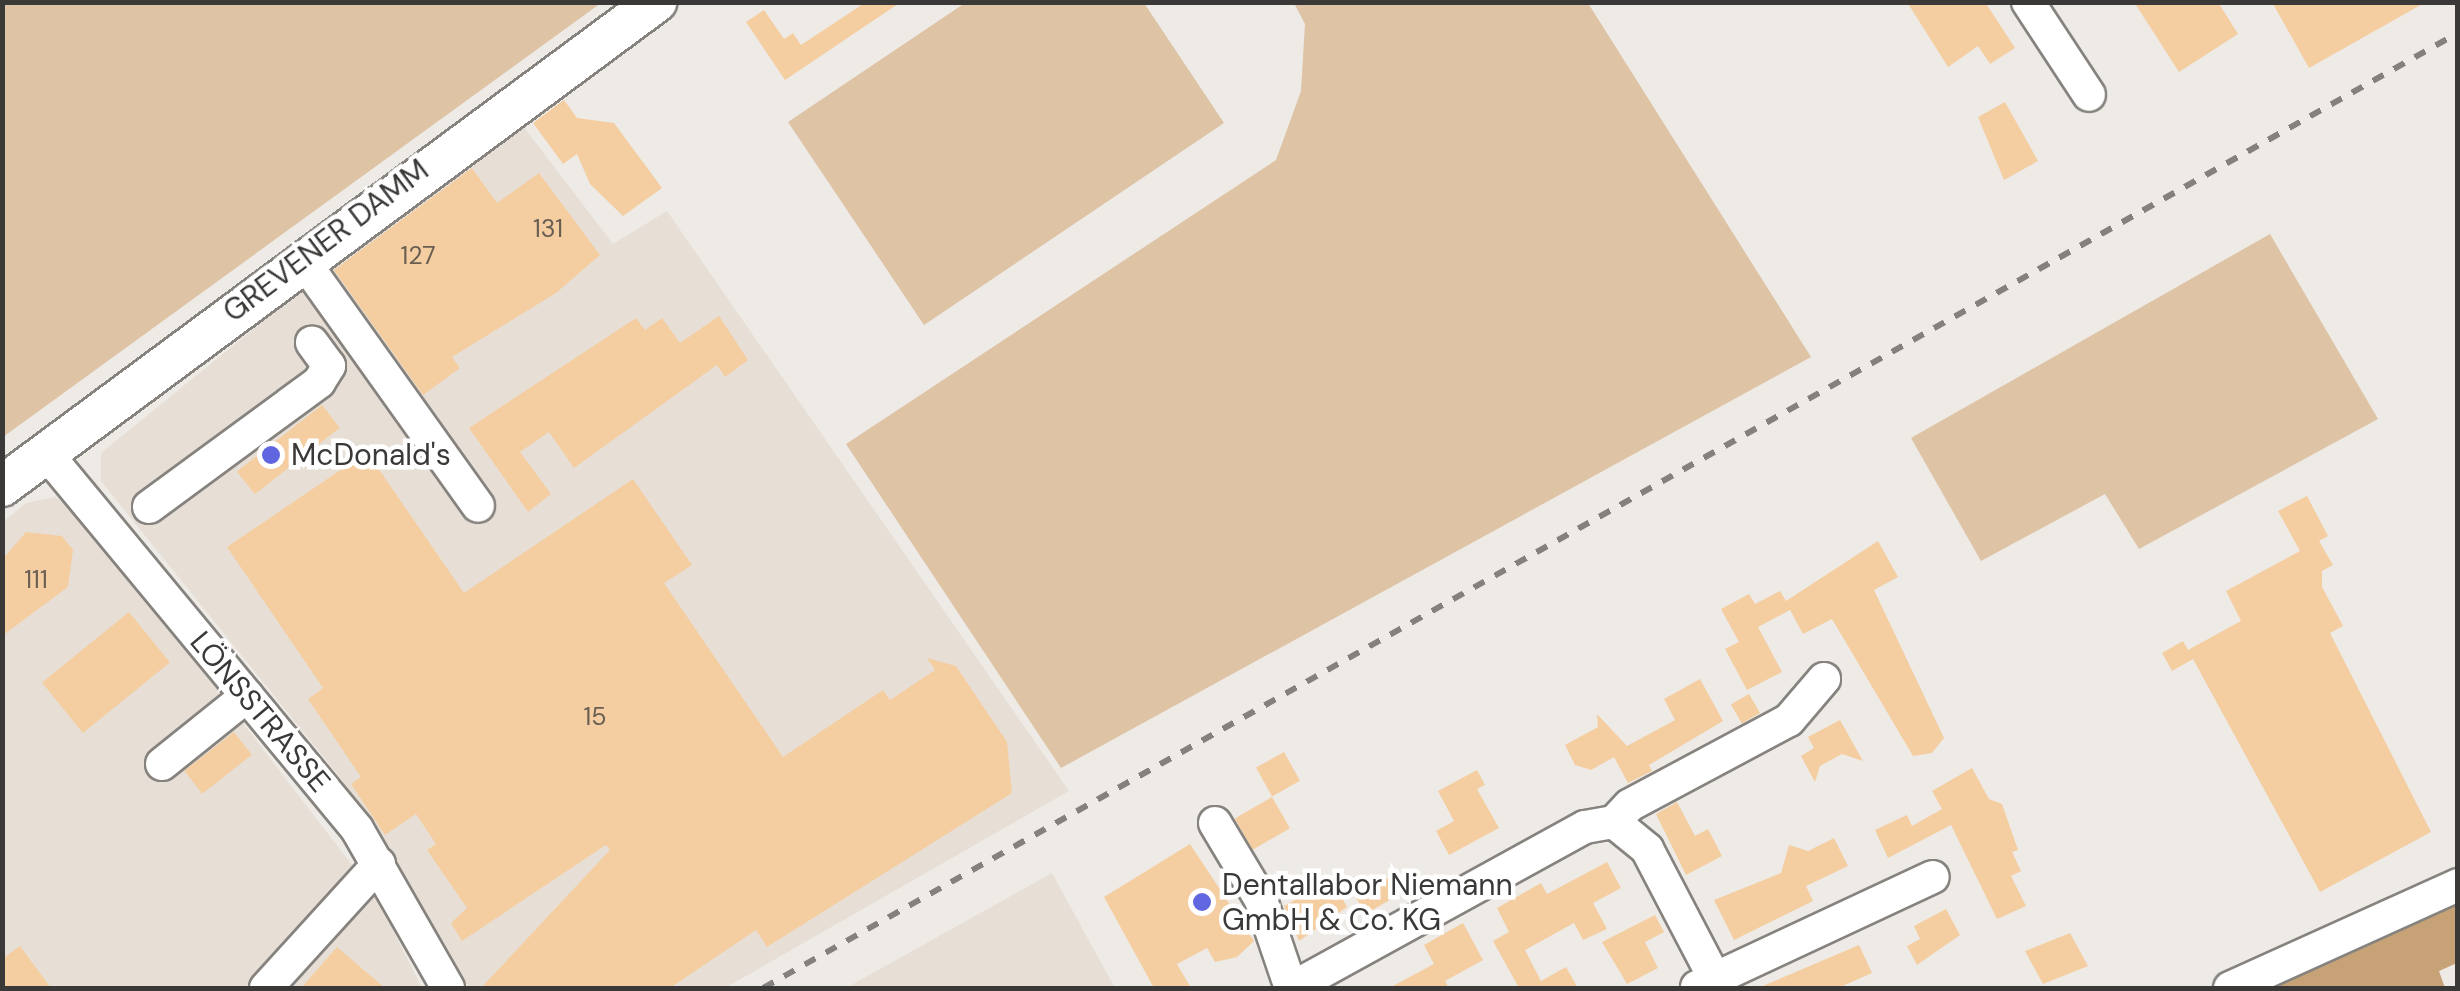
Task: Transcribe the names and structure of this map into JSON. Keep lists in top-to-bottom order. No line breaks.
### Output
{"streets":{"main road":["GREVENER DAMM"],"street":["LÖNSSTRASSE"]},"crossings":[["GREVENER DAMM","LÖNSSTRASSE"]],"places":["McDonald's","Dentallabor Niemann GmbH & Co. KG"],"house_numbers":["131","127","111","15"]}
